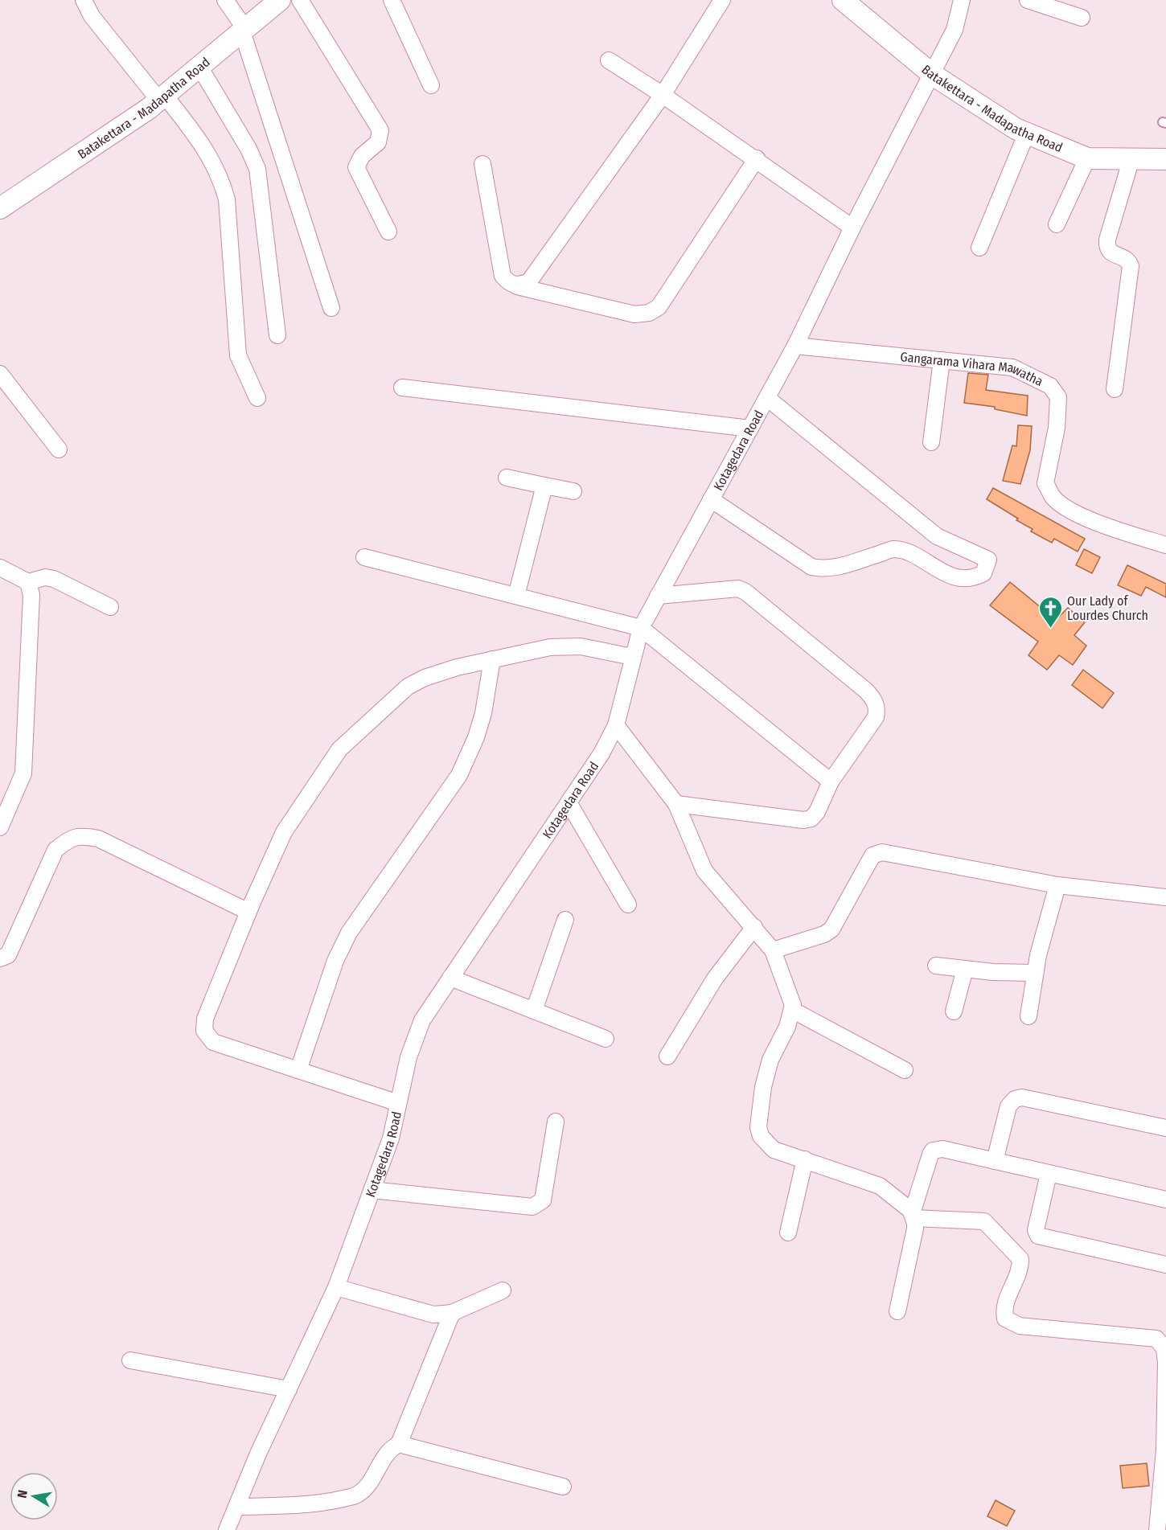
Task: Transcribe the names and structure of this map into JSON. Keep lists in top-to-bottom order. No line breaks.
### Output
{"streets":{"street":["Batakettara - Madapatha Road","Gangarama Vihara Mawatha","Kotagedara Road"]},"crossings":[["Batakettara - Madapatha Road","Kotagedara Road"],["Gangarama Vihara Mawatha","Kotagedara Road"]],"places":{"church":["Our Lady of Lourdes Church"]},"north":"left"}
